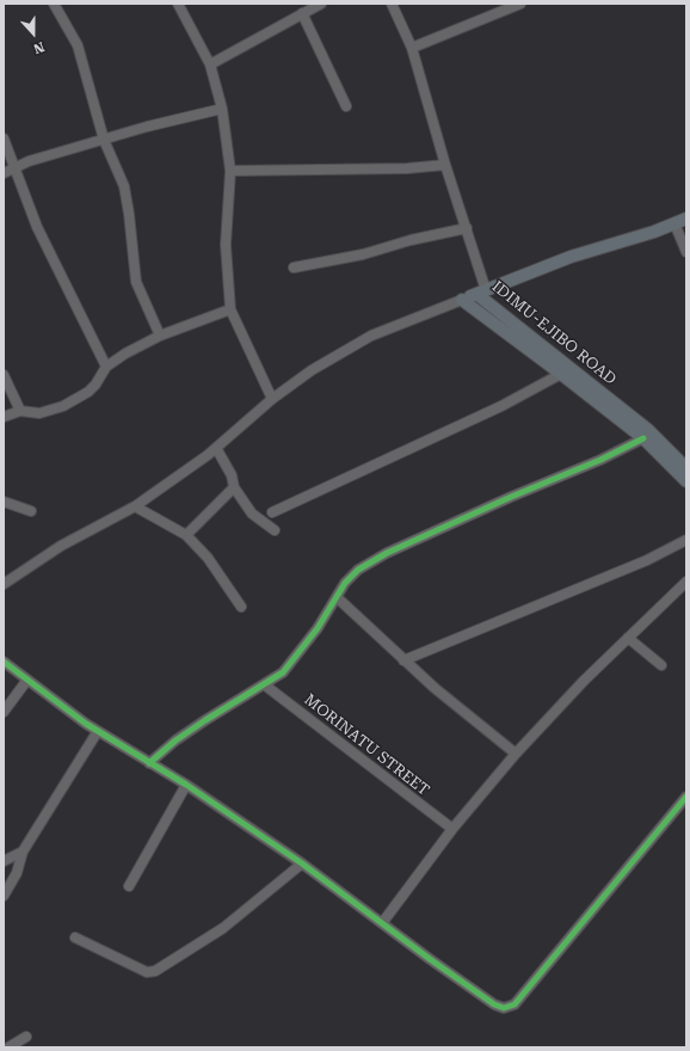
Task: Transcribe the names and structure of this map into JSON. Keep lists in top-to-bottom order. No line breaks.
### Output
{"streets":{"main road":["IDIMU-EJIBO ROAD"],"street":["MORINATU STREET"]},"north":"bottom"}
